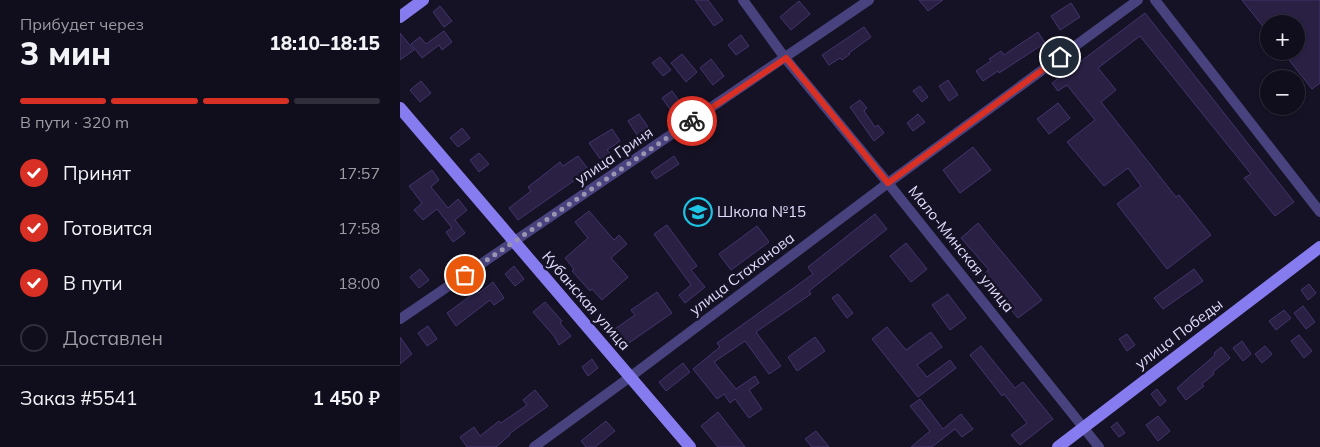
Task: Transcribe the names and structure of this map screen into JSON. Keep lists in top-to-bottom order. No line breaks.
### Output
{"streets":{"street":["улица Гриня","Мало-Минская улица","улица Стаханова","Кубанская улица","улица Победы"]},"crossings":[["улица Гриня","Мало-Минская улица"],["улица Гриня","Кубанская улица"],["Мало-Минская улица","улица Стаханова"],["Мало-Минская улица","улица Победы"],["улица Стаханова","Кубанская улица"]],"places":{"school or university":["Школа №15"]},"page":{"heading":["3 мин","Прибудет через","18:10–18:15"],"panel":["Заказ #5541","1 450 ₽"],"map_buttons":["+","−"],"bar":"В пути · 320 m","list":[["Принят","17:57"],["Готовится","17:58"],["В пути","18:00"],"Доставлен"]}}
